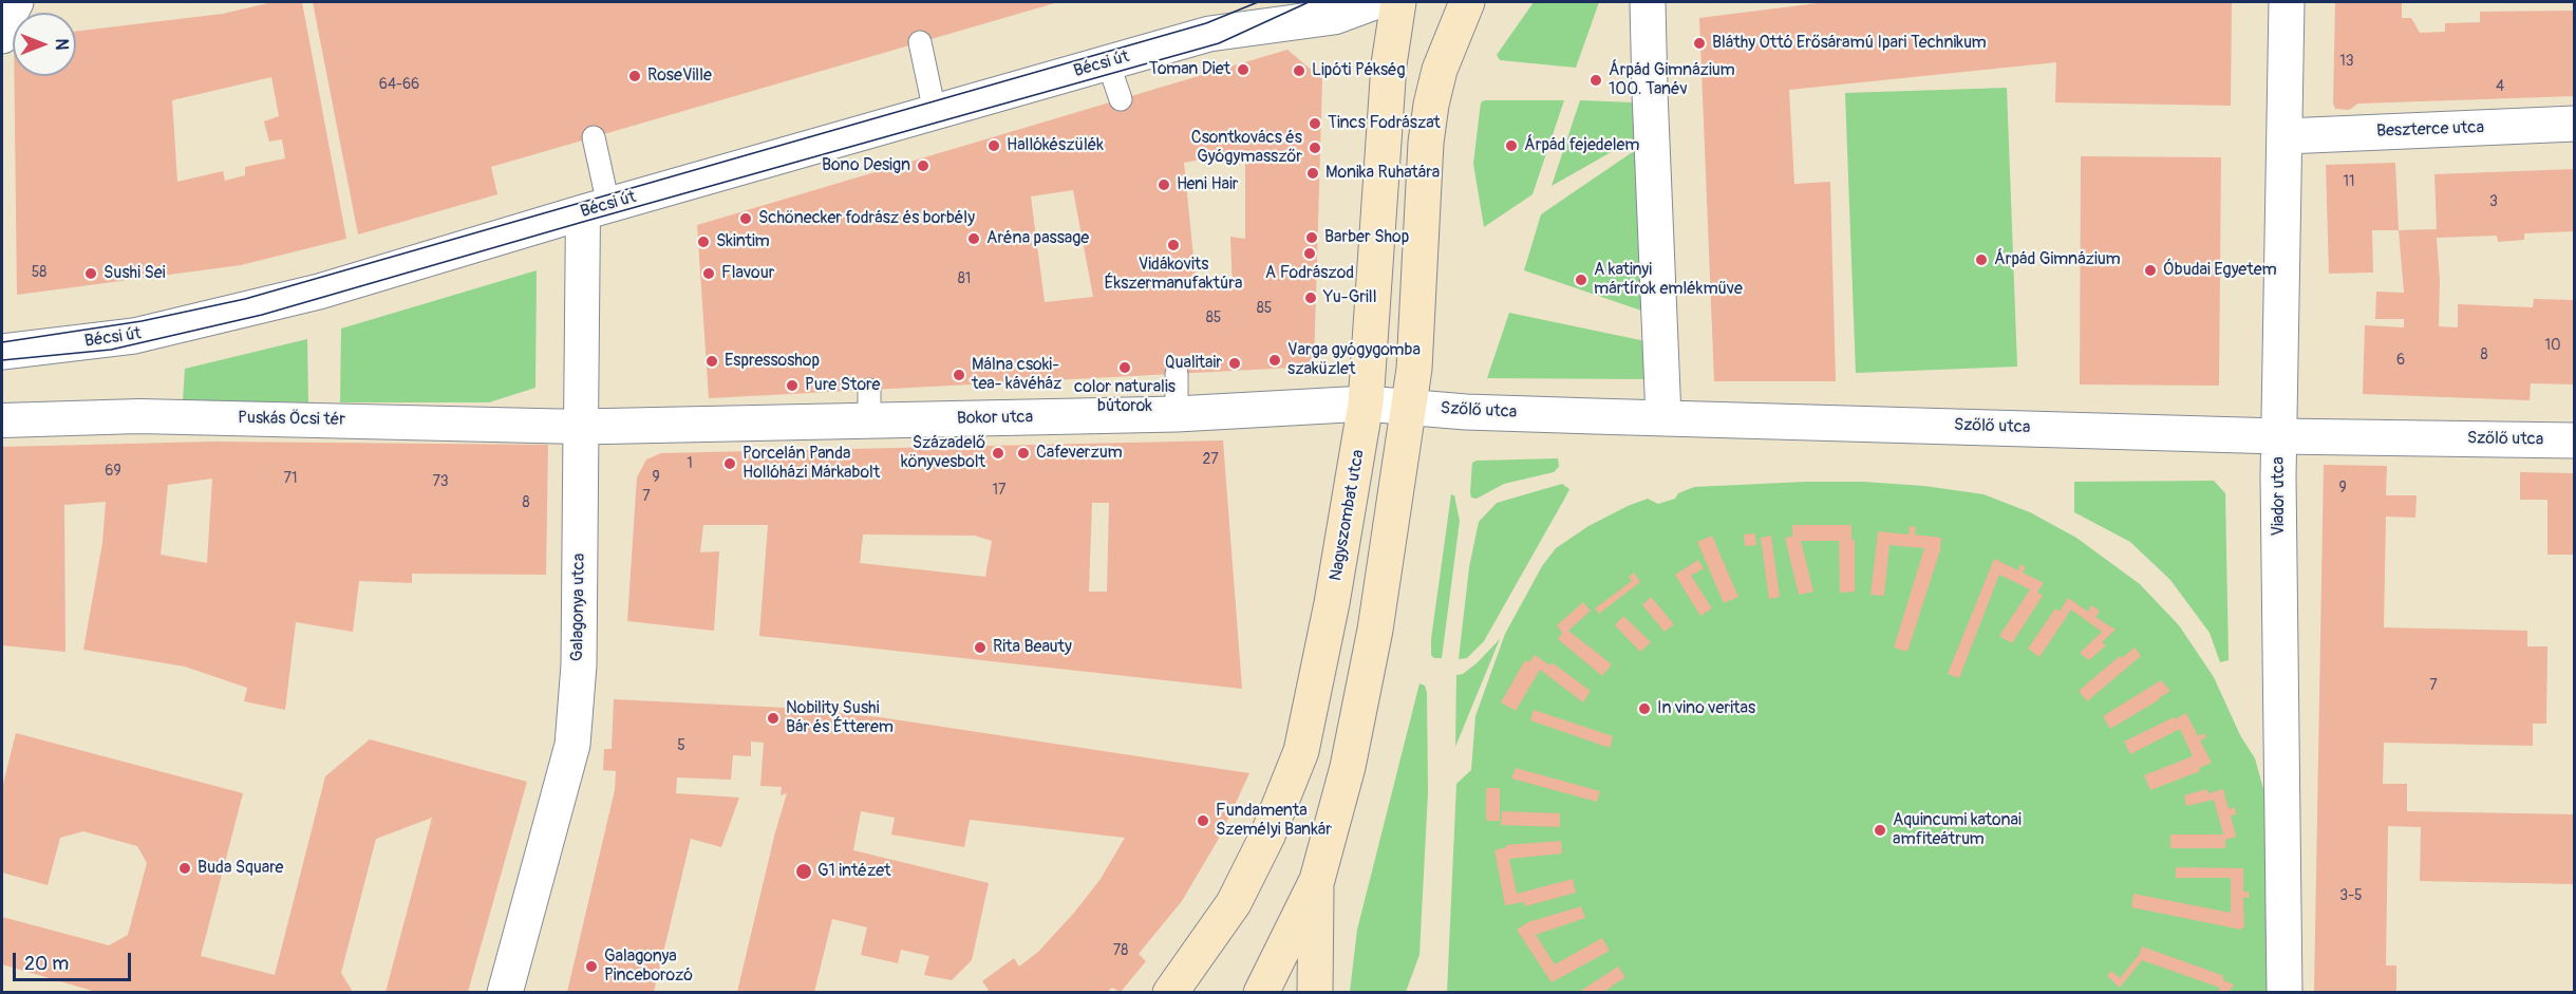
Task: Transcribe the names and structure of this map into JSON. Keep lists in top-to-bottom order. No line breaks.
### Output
{"streets":{"main road":["Nagyszombat utca"],"street":["Bécsi út","Beszterce utca","Szőlő utca","Bokor utca","Puskás Öcsi tér","Viador utca","Galagonya utca"]},"crossings":[["Bécsi út","Nagyszombat utca"],["Bécsi út","Galagonya utca"],["Beszterce utca","Viador utca"],["Szőlő utca","Bokor utca"],["Szőlő utca","Viador utca"],["Bokor utca","Puskás Öcsi tér"],["Bokor utca","Nagyszombat utca"],["Bokor utca","Galagonya utca"],["Puskás Öcsi tér","Galagonya utca"]],"places":["Bláthy Ottó Erősáramú Ipari Technikum","Toman Diet","Lipóti Pékség","RoseVille","Árpád Gimnázium 100. Tanév","Tincs Fodrászat","Hallókészülék","Árpád fejedelem","Csontkovács és Gyógymasszőr","Bono Design","Monika Ruhatára","Heni Hair","Schönecker fodrász és borbély","Barber Shop","Aréna passage","Skintim","Vidákovits Ékszermanufaktúra","A Fodrászod","Árpád Gimnázium","Óbudai Egyetem","Sushi Sei","Flavour","A katinyi mártírok emlékműve","Yu-Grill","Varga gyógygomba szaküzlet","Espressoshop","Qualitair","color naturalis bútorok","Málna csoki- tea- kávéház","Pure Store","Századelő könyvesbolt","Cafeverzum","Porcelán Panda Hollóházi Márkabolt","Rita Beauty","In vino veritas","Nobility Sushi Bár és Étterem","Fundamenta Személyi Bankár","Aquincumi katonai amfiteátrum","Buda Square","G1 intézet","Galagonya Pinceborozó"],"house_numbers":["13","64-66","4","11","3","58","81","85","85","10","8","6","27","1","69","9","71","73","9","17","7","8","7","5","3-5","78"],"scale_bar":"20 m","north":"right"}
